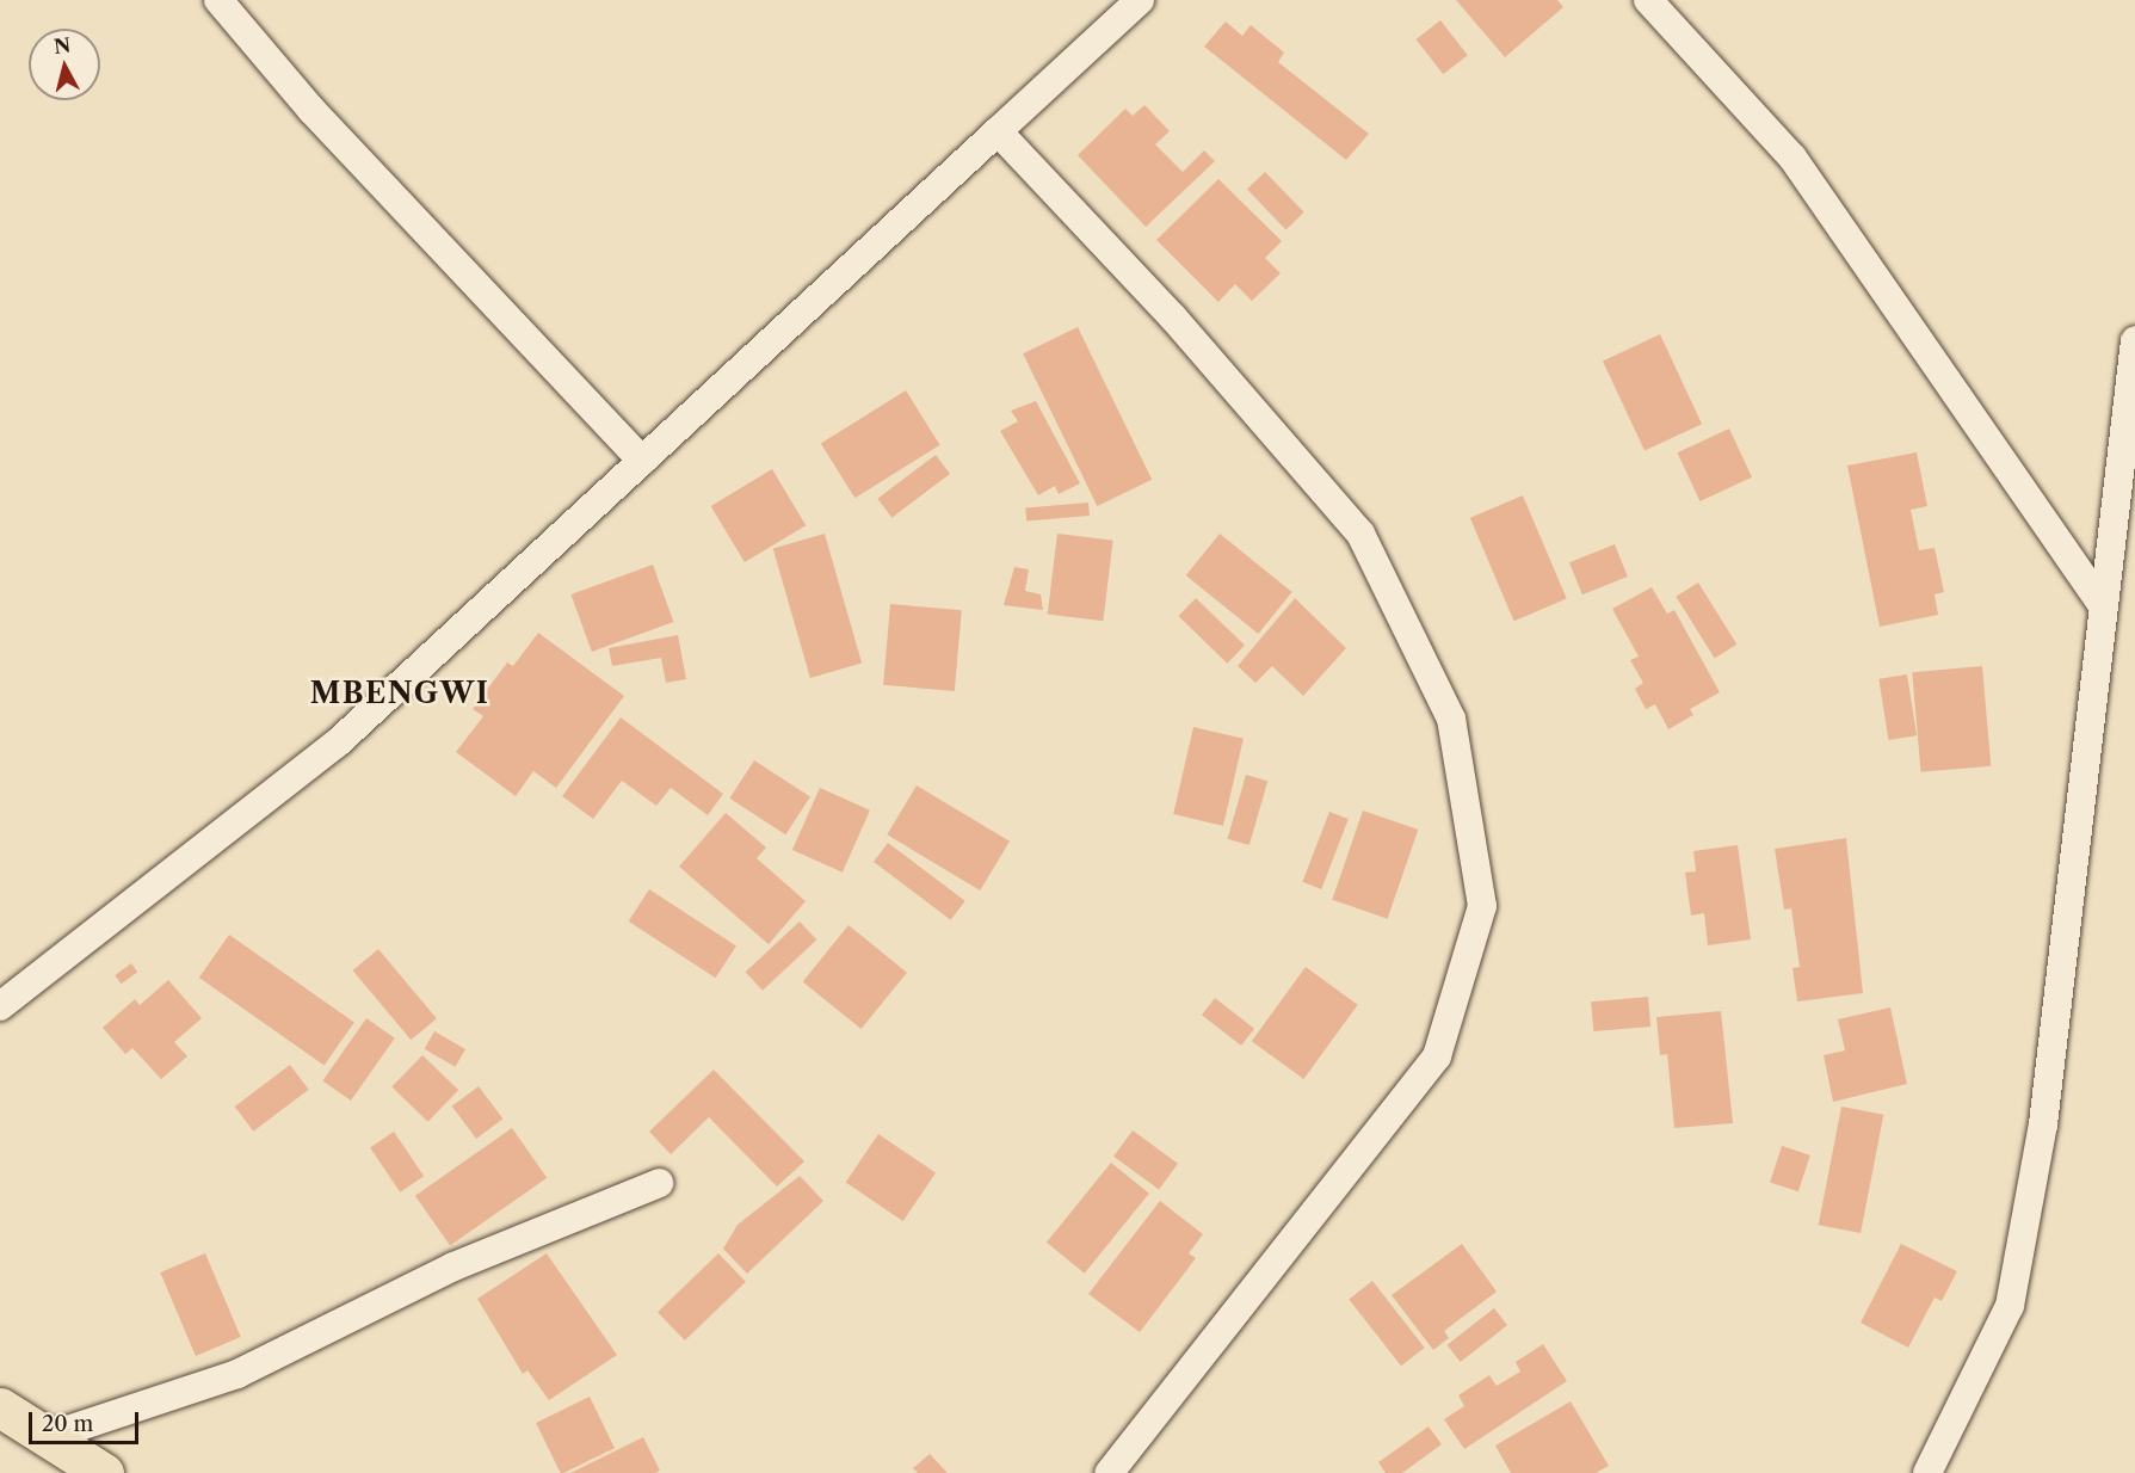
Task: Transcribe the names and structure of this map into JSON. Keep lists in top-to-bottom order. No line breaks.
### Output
{"districts":["MBENGWI"],"scale_bar":"20 m","north":"top"}
